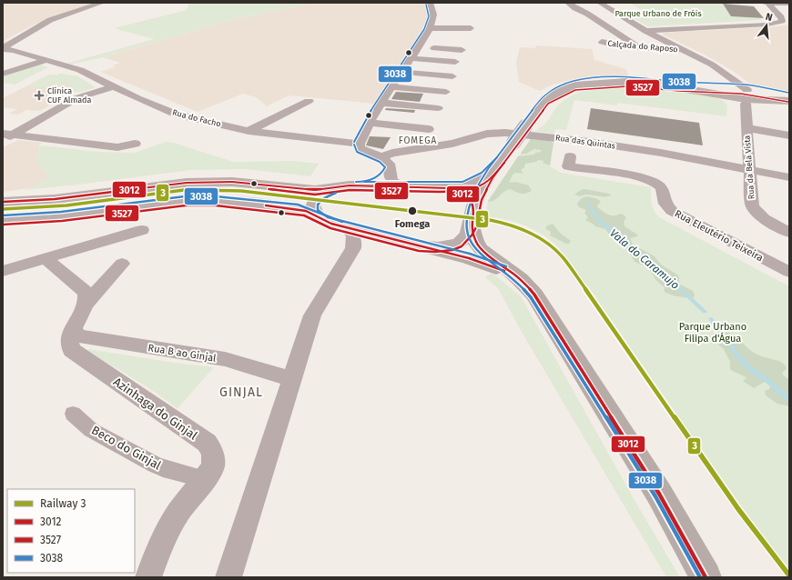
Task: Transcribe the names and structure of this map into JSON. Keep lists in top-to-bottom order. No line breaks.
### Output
{"streets":{"street":["Calçada do Raposo","Rua do Facho","Rua das Quintas","Rua da Bela Vista","Rua Eleutério Teixeira","Rua B ao Ginjal","Azinhaga do Ginjal","Beco do Ginjal"]},"crossings":[["Rua das Quintas","Rua da Bela Vista"],["Rua B ao Ginjal","Azinhaga do Ginjal"],["Azinhaga do Ginjal","Beco do Ginjal"]],"districts":["FOMEGA","GINJAL"],"water":["Vala do Caramujo"],"parks":["Parque Urbano de Fróis","Parque Urbano Filipa d'Água"],"places":{"health":["Clínica CUF Almada"],"other":["Fomega"]},"lines":["transit line 3038","transit line 3527","transit line 3012","rail line 3"],"legend":["Railway 3","3012","3527","3038"],"north":"top"}
